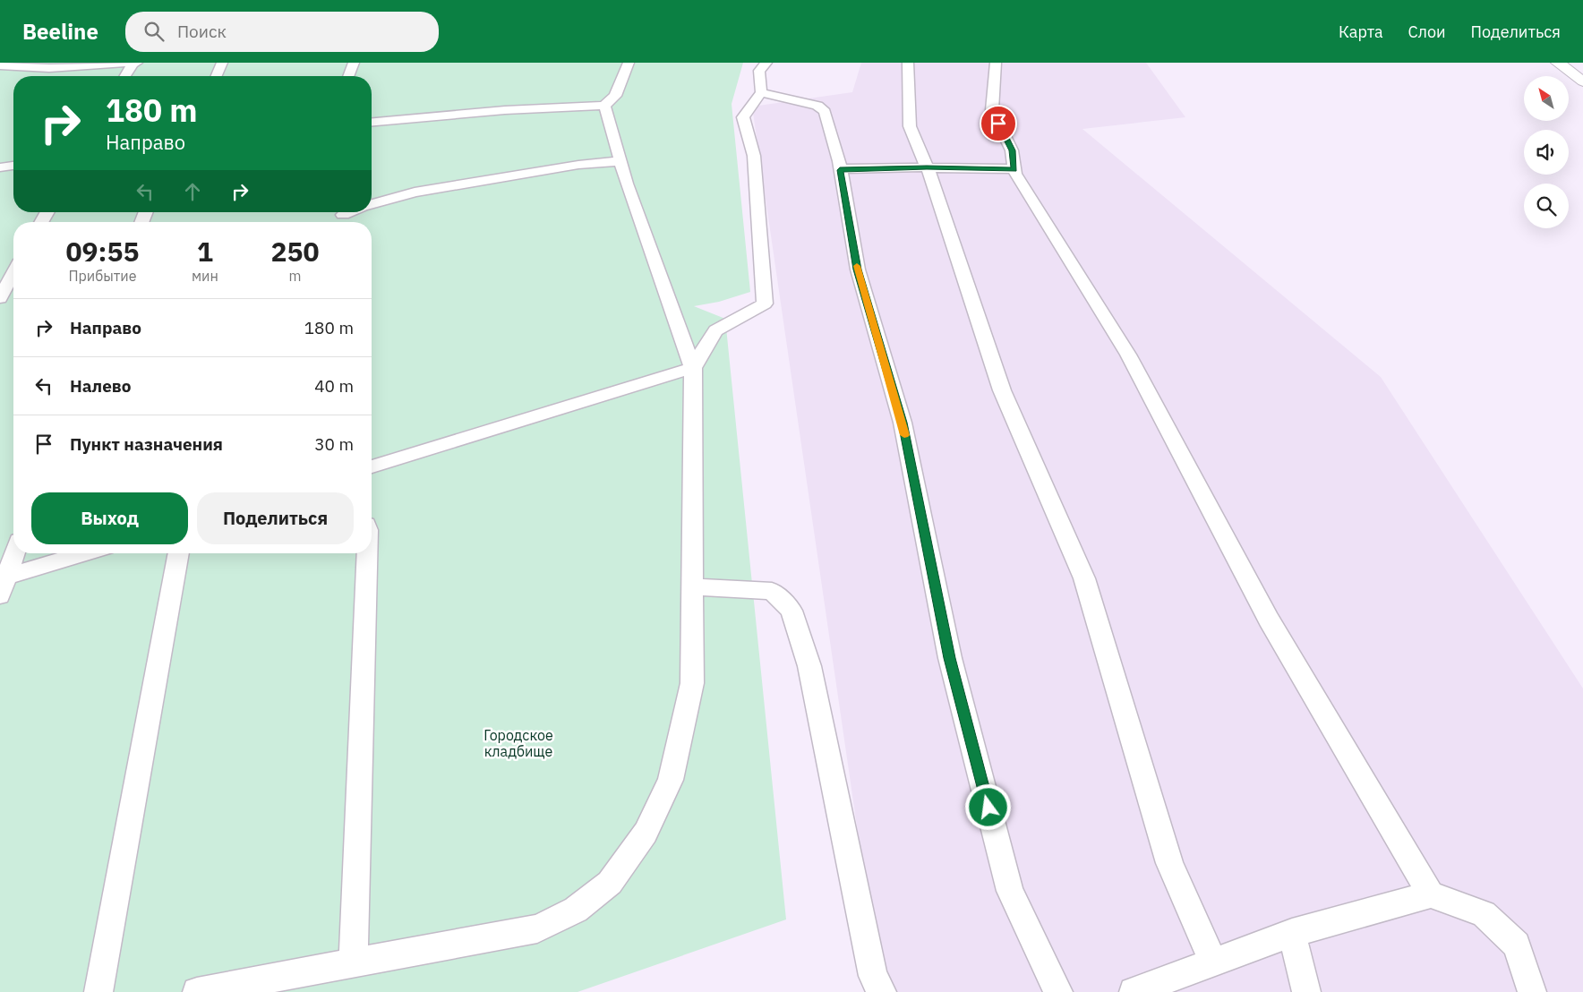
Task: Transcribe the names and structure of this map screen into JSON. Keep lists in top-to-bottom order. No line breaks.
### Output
{"parks":["Городское кладбище"],"north":"top left","page":{"header":"Beeline","search":"Поиск","nav":["Карта","Слои","Поделиться"],"turn":["180 m","Направо"],"eta":["09:55","Прибытие","1","мин","250","m"],"list":[{"name":"Направо","value":"180 m"},{"name":"Налево","value":"40 m"},{"name":"Пункт назначения","value":"30 m"}],"buttons":["Выход","Поделиться"]}}
